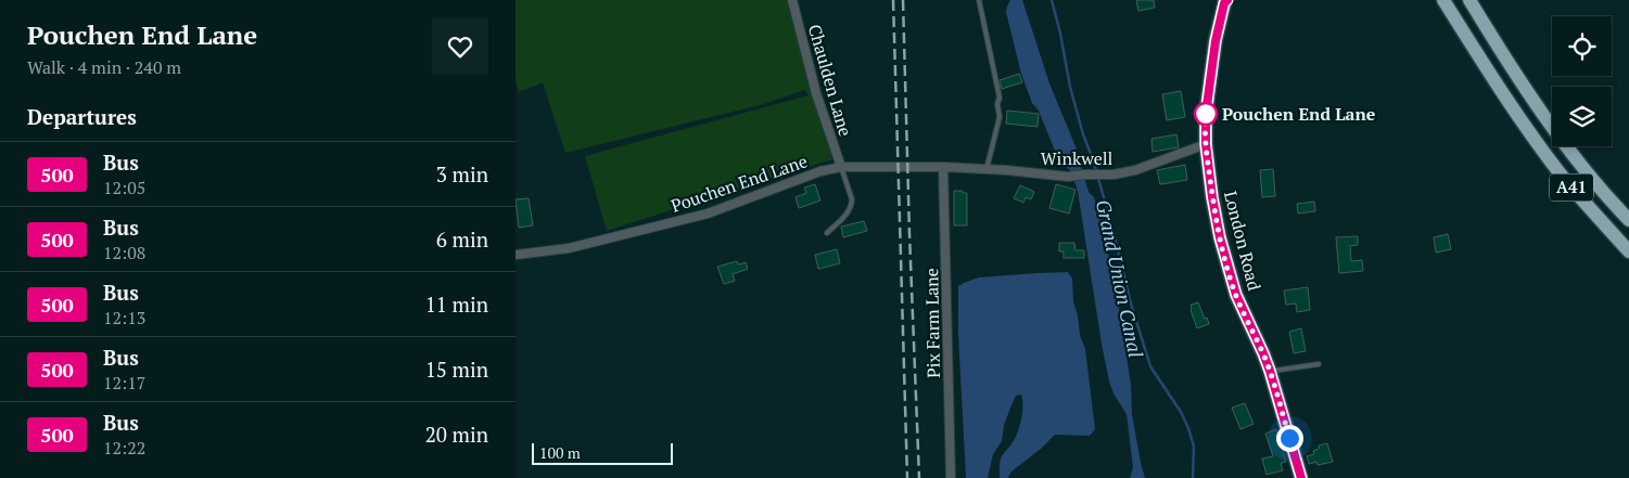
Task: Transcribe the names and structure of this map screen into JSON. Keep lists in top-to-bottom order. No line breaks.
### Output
{"streets":{"highway":["A41"],"main road":["London Road"],"street":["Chaulden Lane","Winkwell","Pouchen End Lane","Pix Farm Lane"]},"crossings":[["Chaulden Lane","Pouchen End Lane"],["Winkwell","Pouchen End Lane"],["Winkwell","London Road"],["Winkwell","Pix Farm Lane"],["Pouchen End Lane","Pix Farm Lane"]],"water":["Grand Union Canal"],"places":["Pouchen End Lane"],"lines":["bus line 500"],"scale_bar":"100 m","page":{"heading":[["Pouchen End Lane","Walk · 4 min · 240 m"],"Departures"],"list":[{"mark":"500","name":"Bus","note":"12:05","value":"3 min"},{"mark":"500","name":"Bus","note":"12:08","value":"6 min"},{"mark":"500","name":"Bus","note":"12:13","value":"11 min"},{"mark":"500","name":"Bus","note":"12:17","value":"15 min"},{"mark":"500","name":"Bus","note":"12:22","value":"20 min"}],"scale":"100 m"}}
